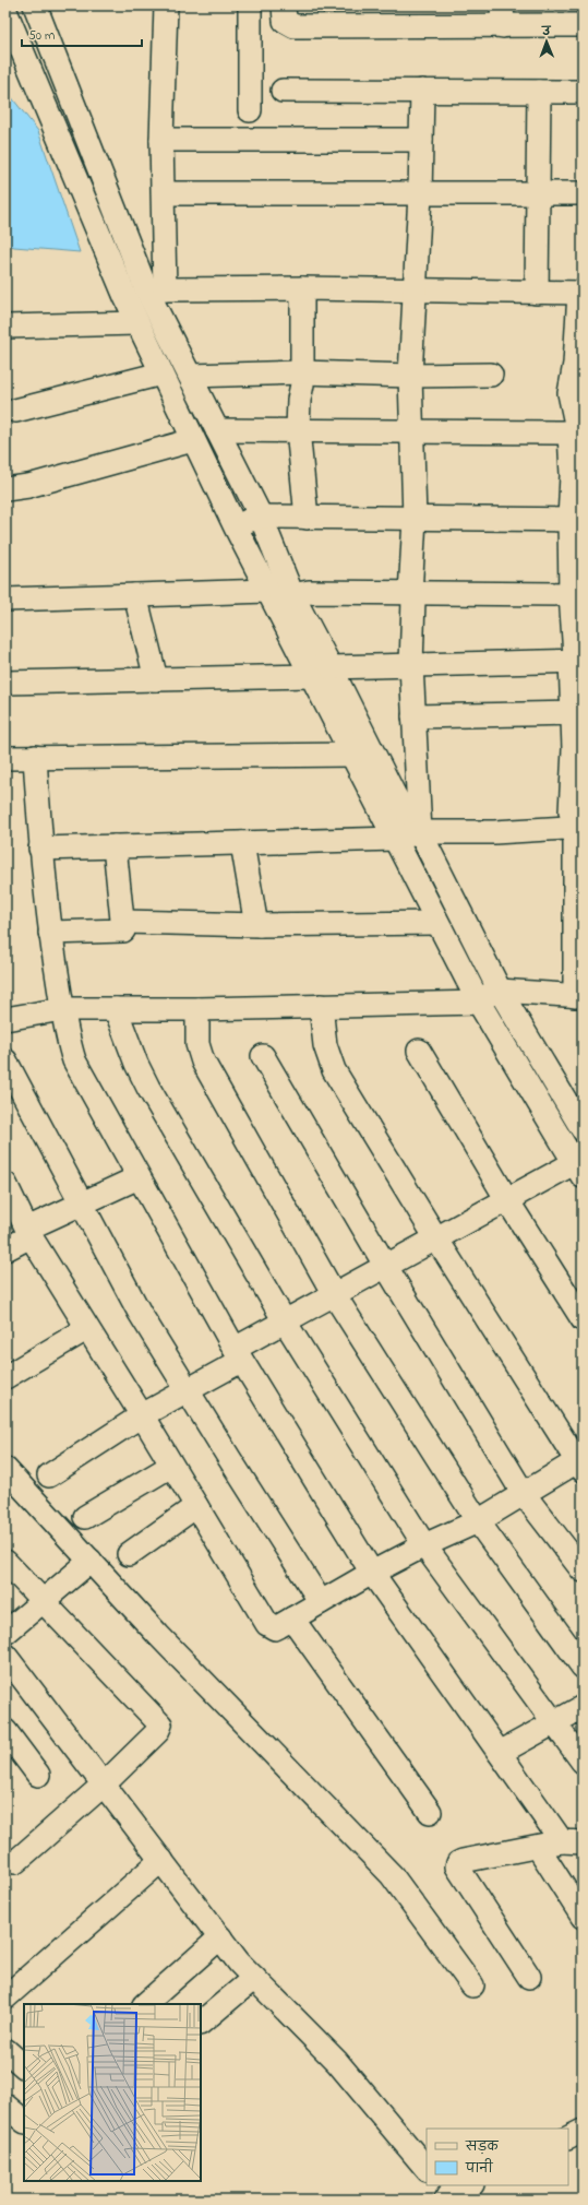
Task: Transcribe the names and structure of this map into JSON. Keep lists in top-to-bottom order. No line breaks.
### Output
{"legend":["सड़क","पानी"],"scale_bar":"50 m","north":"top"}
